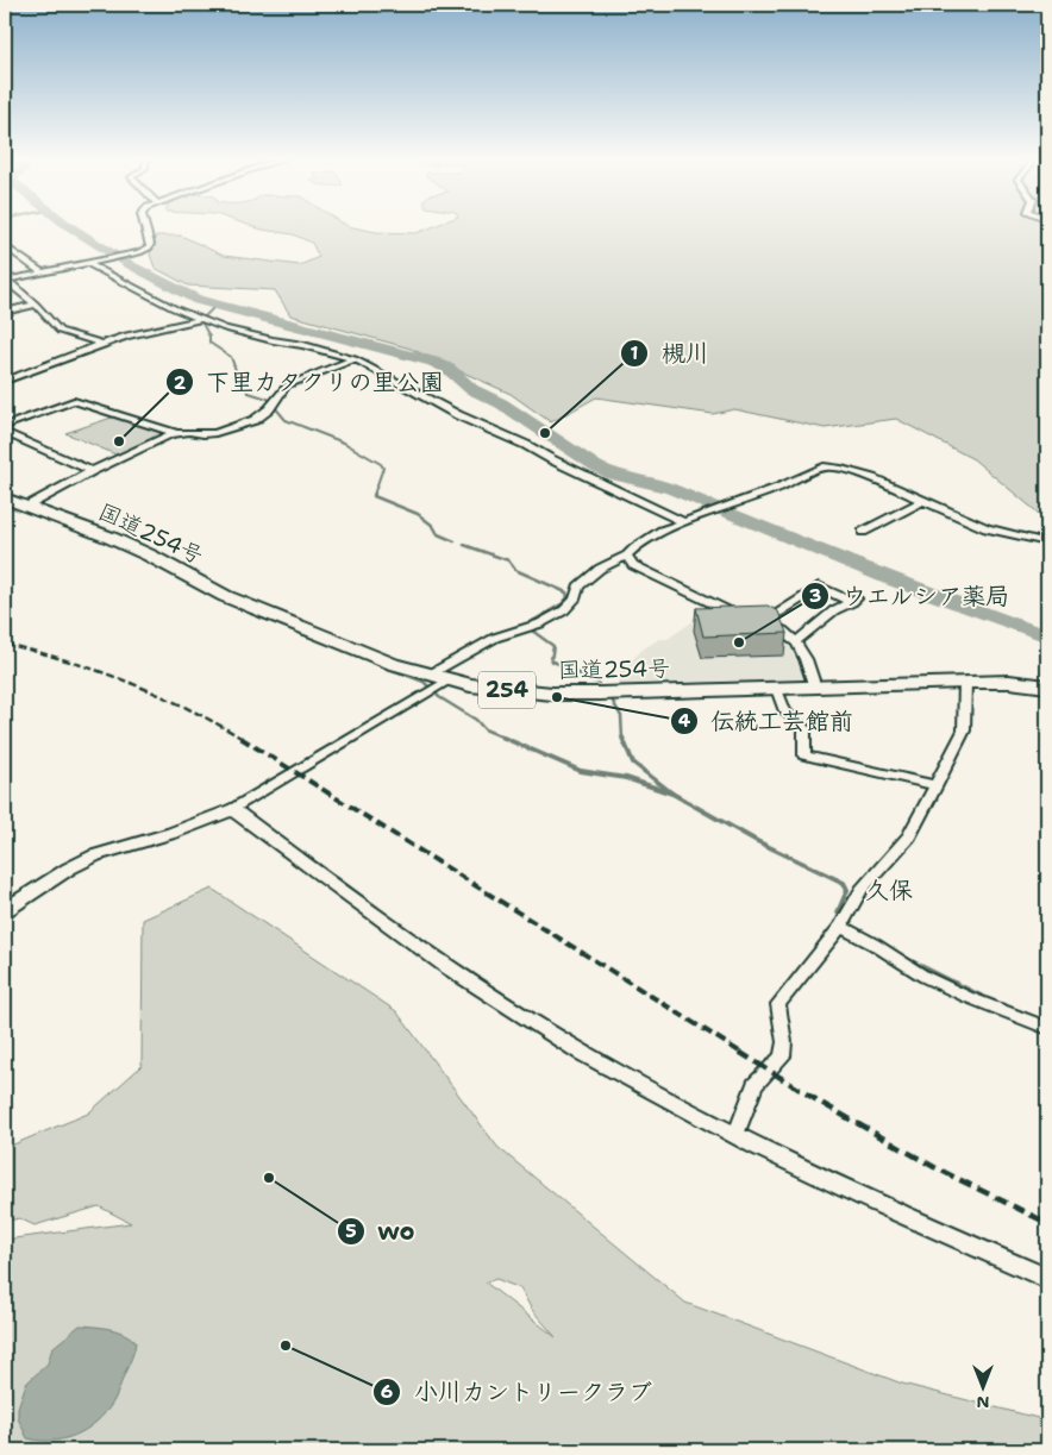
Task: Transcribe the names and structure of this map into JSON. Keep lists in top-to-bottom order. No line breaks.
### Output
{"streets":{"highway":["国道254号","254"]},"districts":["久保"],"places":["槻川","下里カタクリの里公園","ウエルシア薬局","伝統工芸館前","wo","小川カントリークラブ"],"north":"bottom"}
